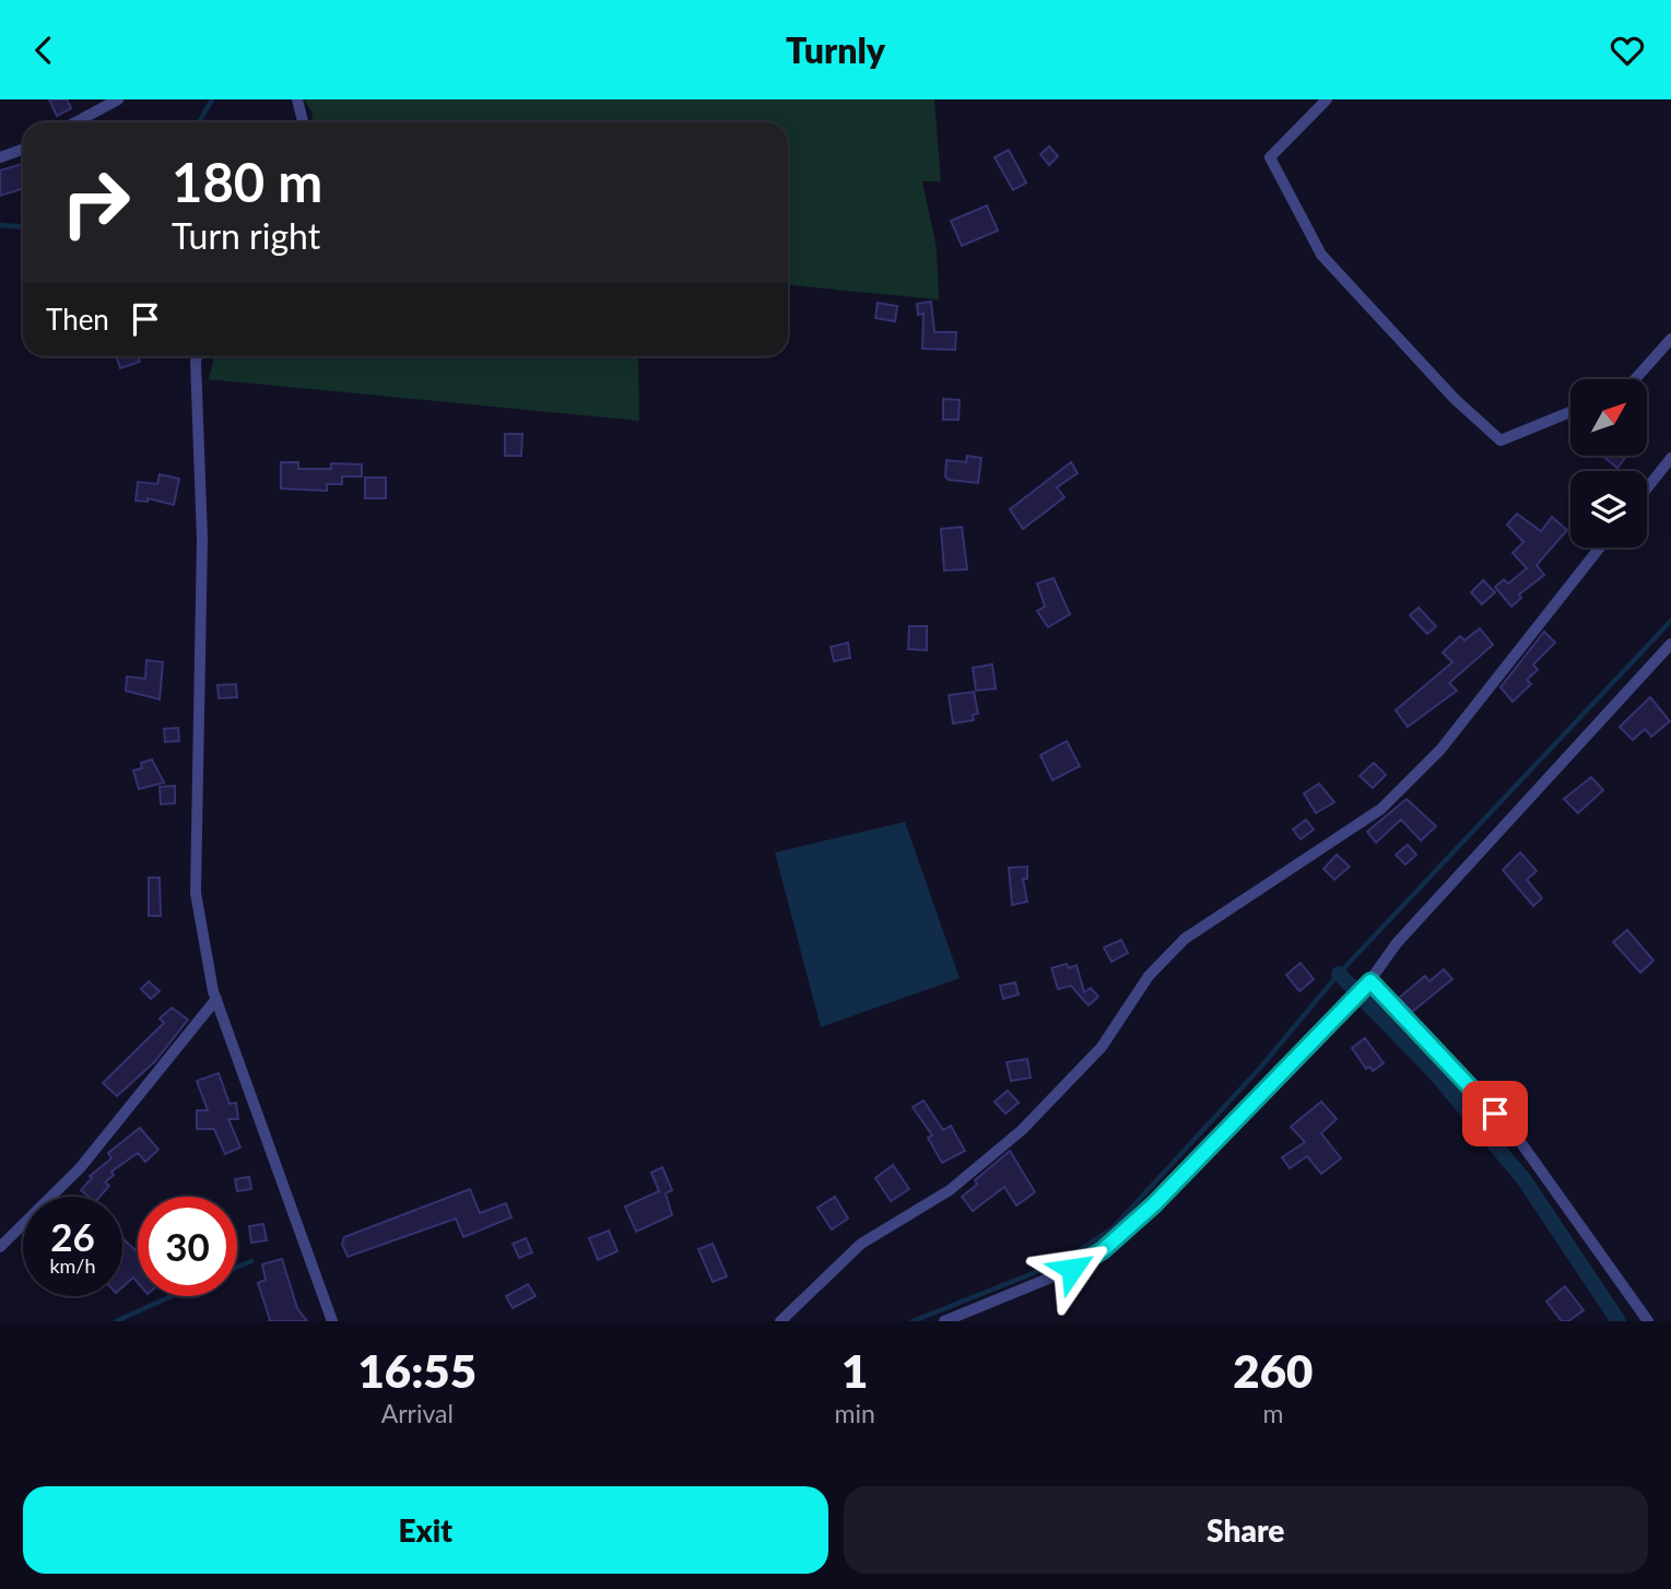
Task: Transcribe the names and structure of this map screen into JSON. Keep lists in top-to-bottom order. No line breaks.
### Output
{"north":"top right","page":{"header":"Turnly","turn":["180 m","Turn right"],"then":"Then","speed":"26 km/h","limit":"30","eta":["16:55","Arrival","1","min","260","m"],"buttons":["Exit","Share"]}}
